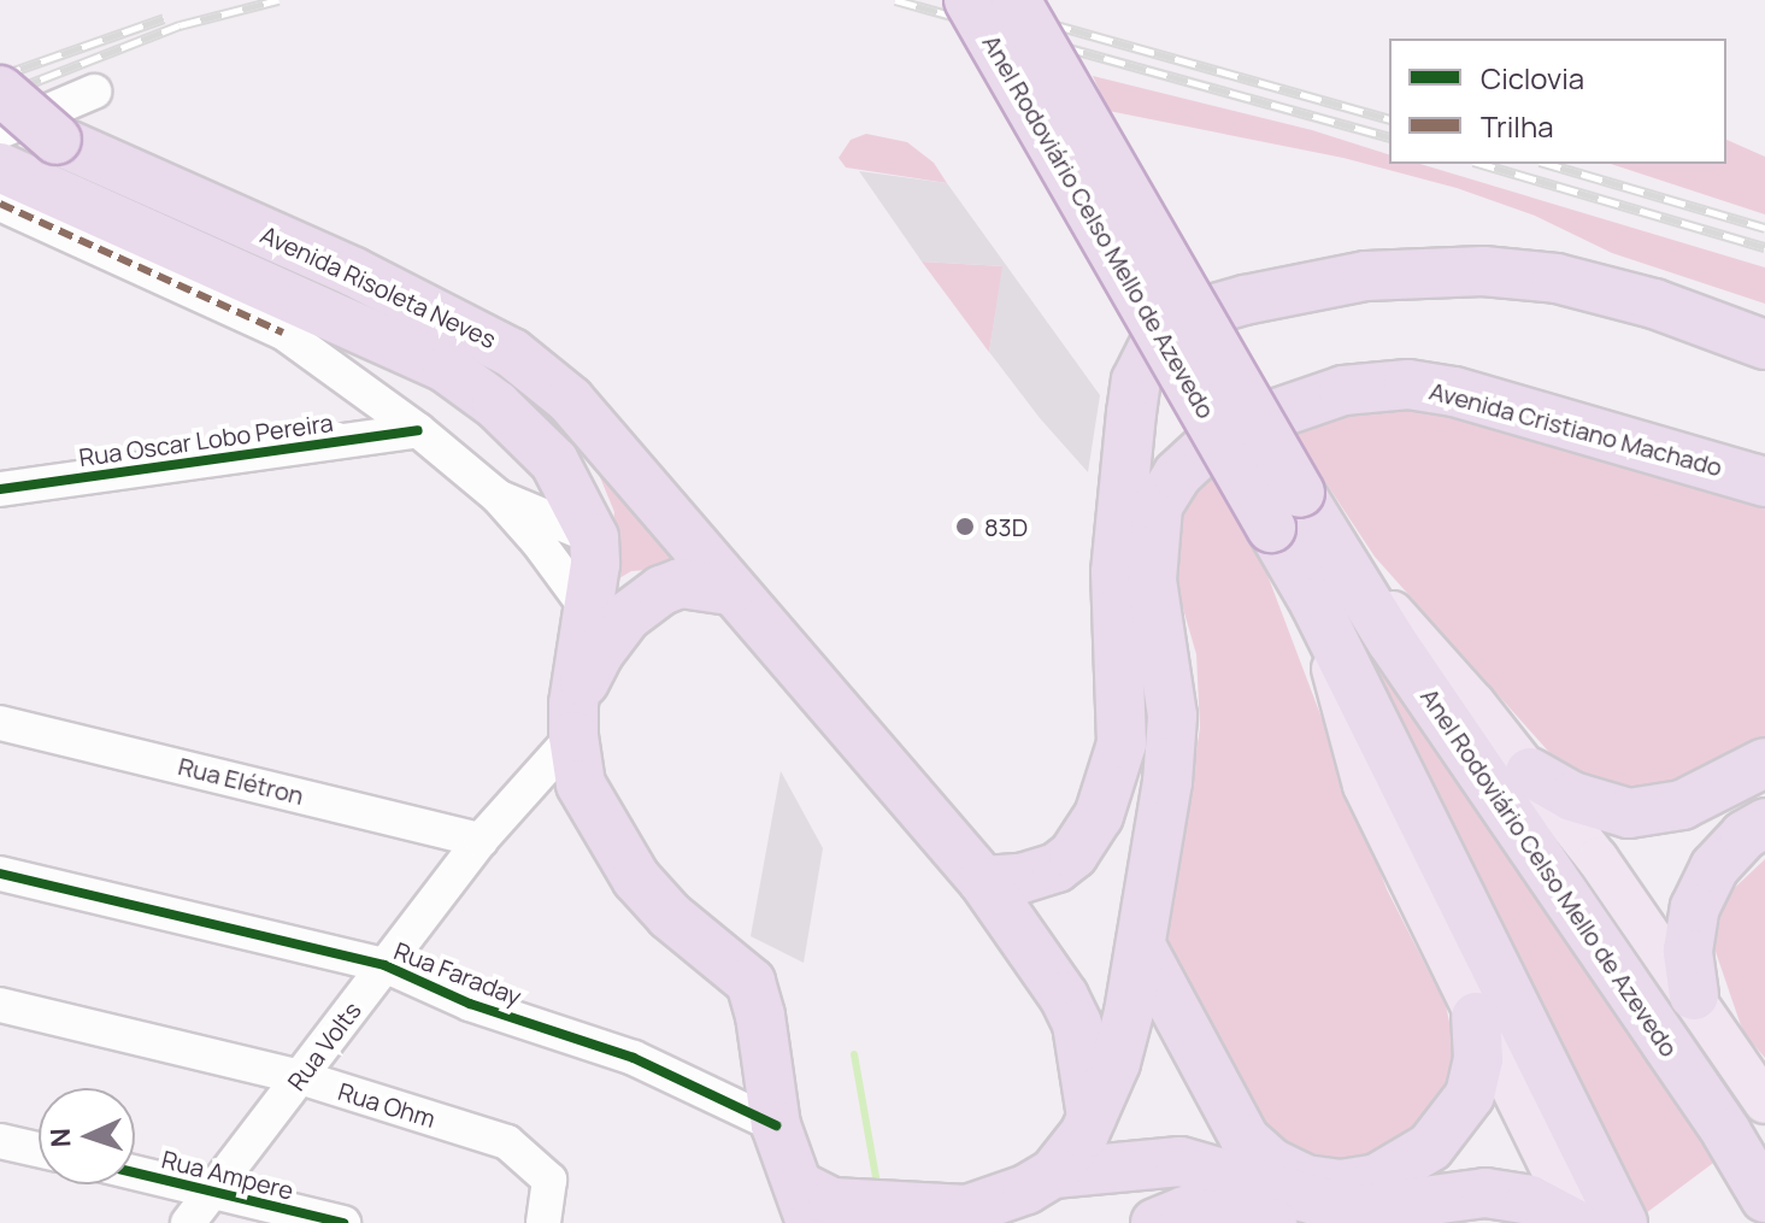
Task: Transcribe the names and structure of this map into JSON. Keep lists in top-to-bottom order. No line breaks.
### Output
{"streets":{"highway":["Anel Rodoviário Celso Mello de Azevedo","Avenida Risoleta Neves","Avenida Cristiano Machado"],"street":["Rua Oscar Lobo Pereira","Rua Elétron","Rua Faraday","Rua Volts","Rua Ohm","Rua Ampere"]},"crossings":[["Rua Elétron","Rua Volts"],["Rua Faraday","Rua Volts"],["Rua Volts","Rua Ohm"],["Rua Volts","Rua Ampere"]],"places":["83D"],"legend":["Ciclovia","Trilha"],"north":"left"}
